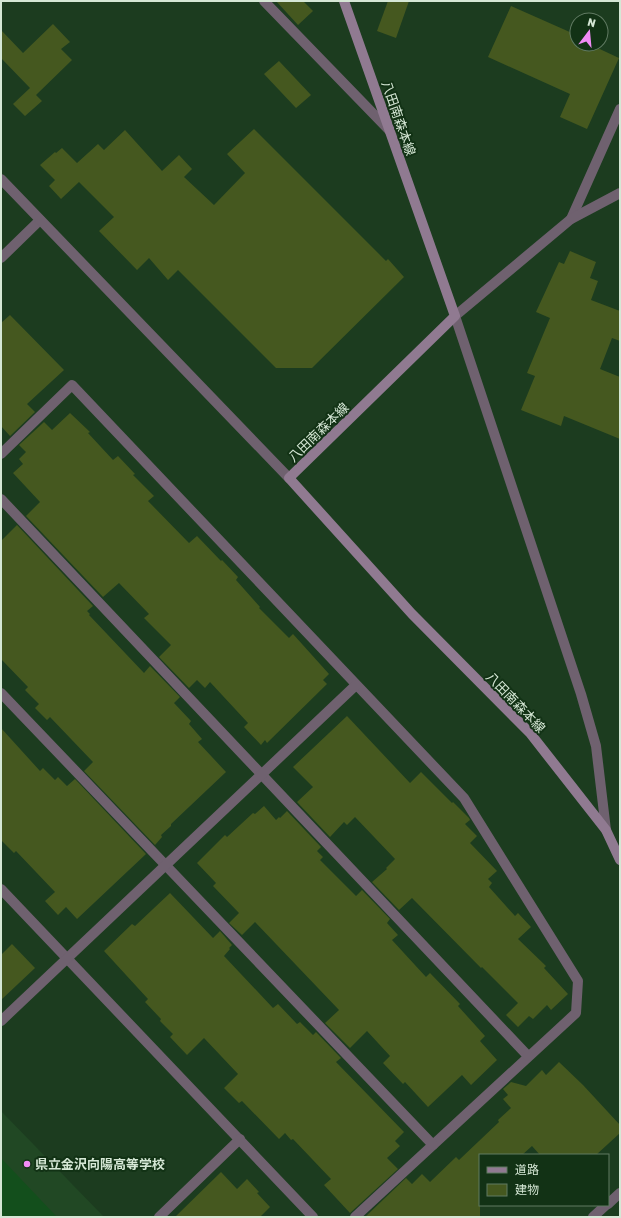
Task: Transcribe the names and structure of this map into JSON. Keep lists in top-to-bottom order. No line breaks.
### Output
{"streets":{"main road":["八田南森本線"]},"places":["県立金沢向陽高等学校"],"legend":["道路","建物"],"north":"top"}
